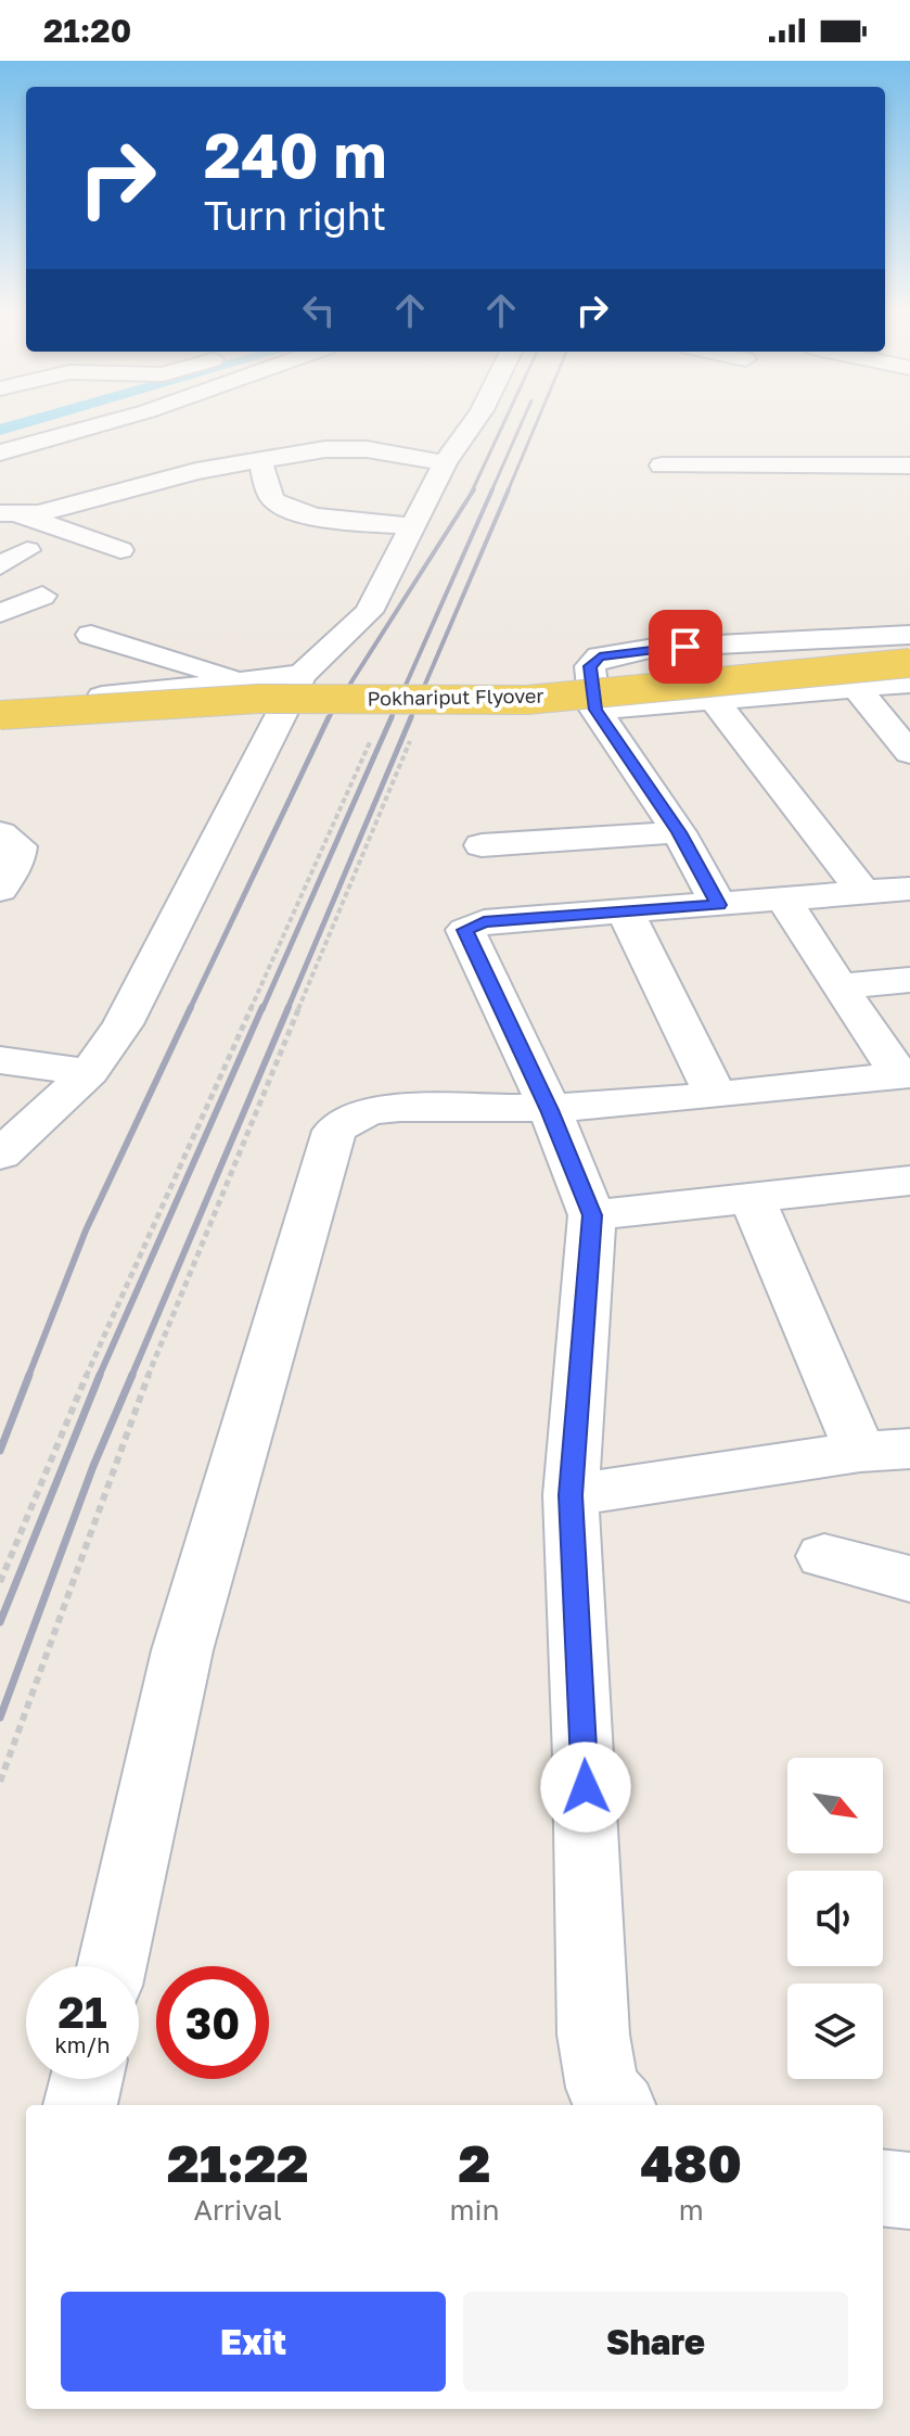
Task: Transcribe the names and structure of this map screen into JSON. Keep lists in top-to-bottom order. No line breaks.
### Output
{"streets":{"main road":["Pokhariput Flyover"]},"north":"bottom right","page":{"status":"21:20","turn":["240 m","Turn right"],"speed":"21 km/h","limit":"30","eta":["21:22","Arrival","2","min","480","m"],"buttons":["Exit","Share"]}}
